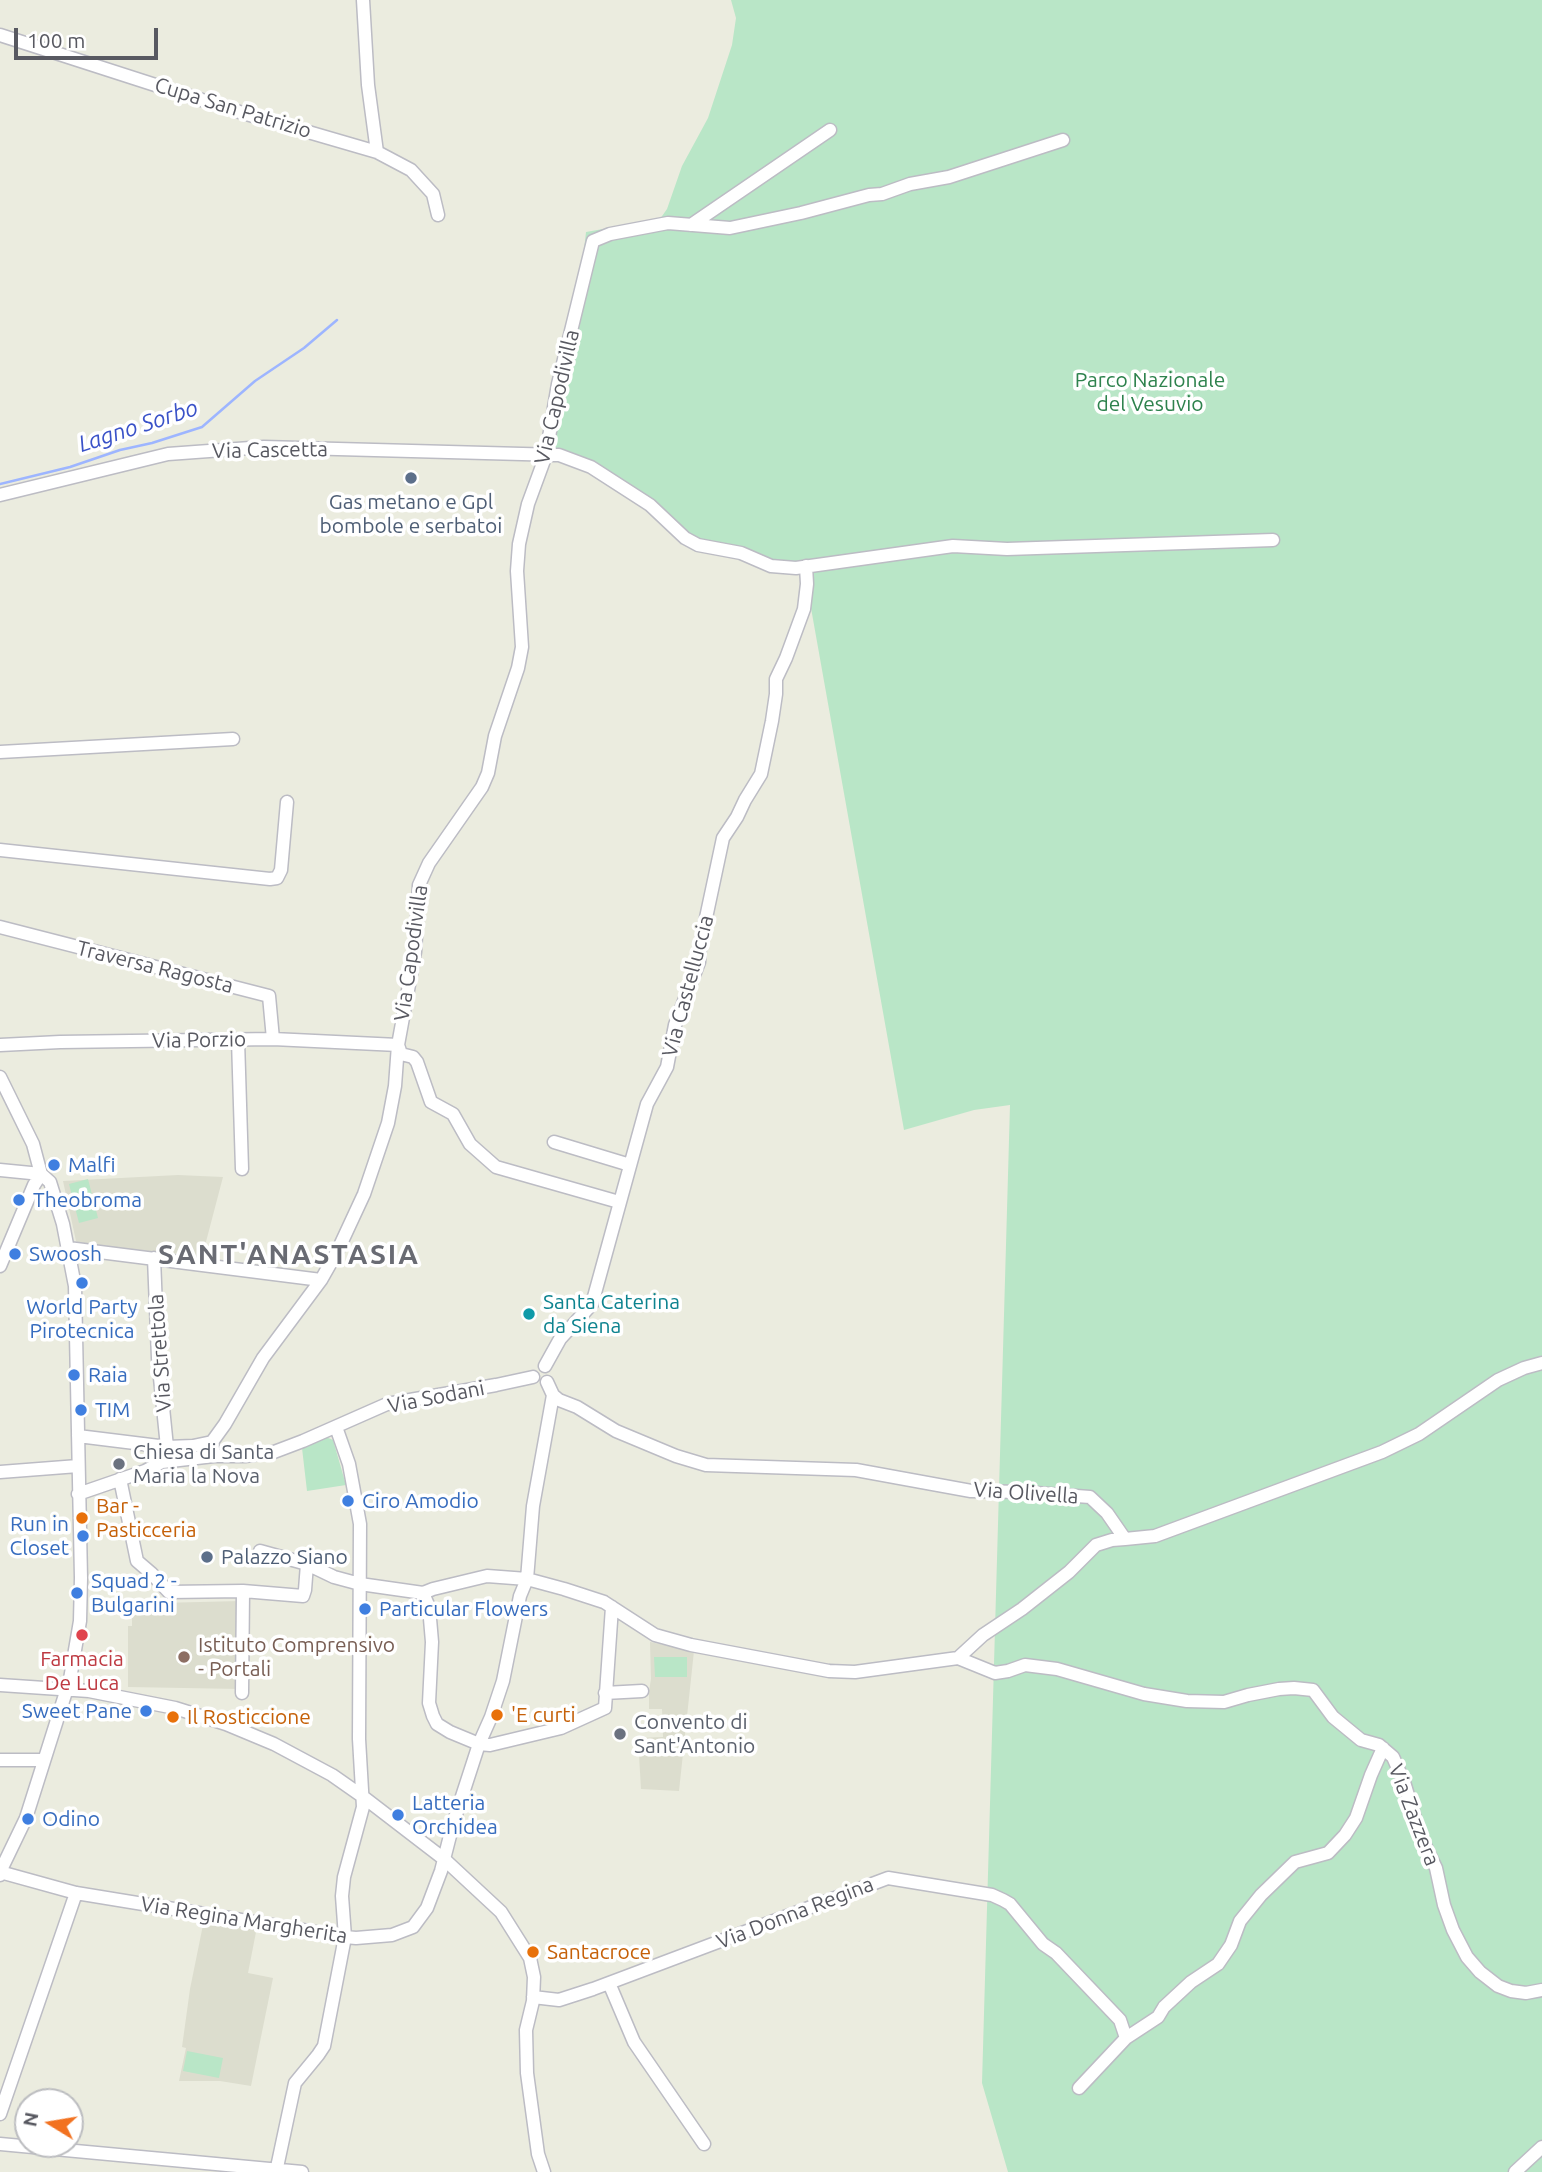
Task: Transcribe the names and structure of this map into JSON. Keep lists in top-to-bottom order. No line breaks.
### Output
{"streets":{"street":["Cupa San Patrizio","Via Capodivilla","Via Cascetta","Traversa Ragosta","Via Castelluccia","Via Porzio","Via Strettola","Via Sodani","Via Olivella","Via Zazzera","Via Donna Regina","Via Regina Margherita"]},"crossings":[["Via Capodivilla","Via Cascetta"],["Via Capodivilla","Via Porzio"],["Via Cascetta","Via Castelluccia"],["Traversa Ragosta","Via Porzio"],["Via Castelluccia","Via Sodani"]],"districts":["SANT'ANASTASIA"],"water":["Lagno Sorbo"],"parks":["Parco Nazionale del Vesuvio"],"places":["Gas metano e Gpl bombole e serbatoi","Malfi","Theobroma","Swoosh","World Party Pirotecnica","Santa Caterina da Siena","Raia","TIM","Chiesa di Santa Maria la Nova","Ciro Amodio","Bar - Pasticceria","Run in Closet","Palazzo Siano","Squad 2 - Bulgarini","Particular Flowers","Farmacia De Luca","Istituto Comprensivo - Portali","Sweet Pane","'E curti","Il Rosticcione","Convento di Sant'Antonio","Latteria Orchidea","Odino","Santacroce"],"scale_bar":"100 m","north":"left"}
